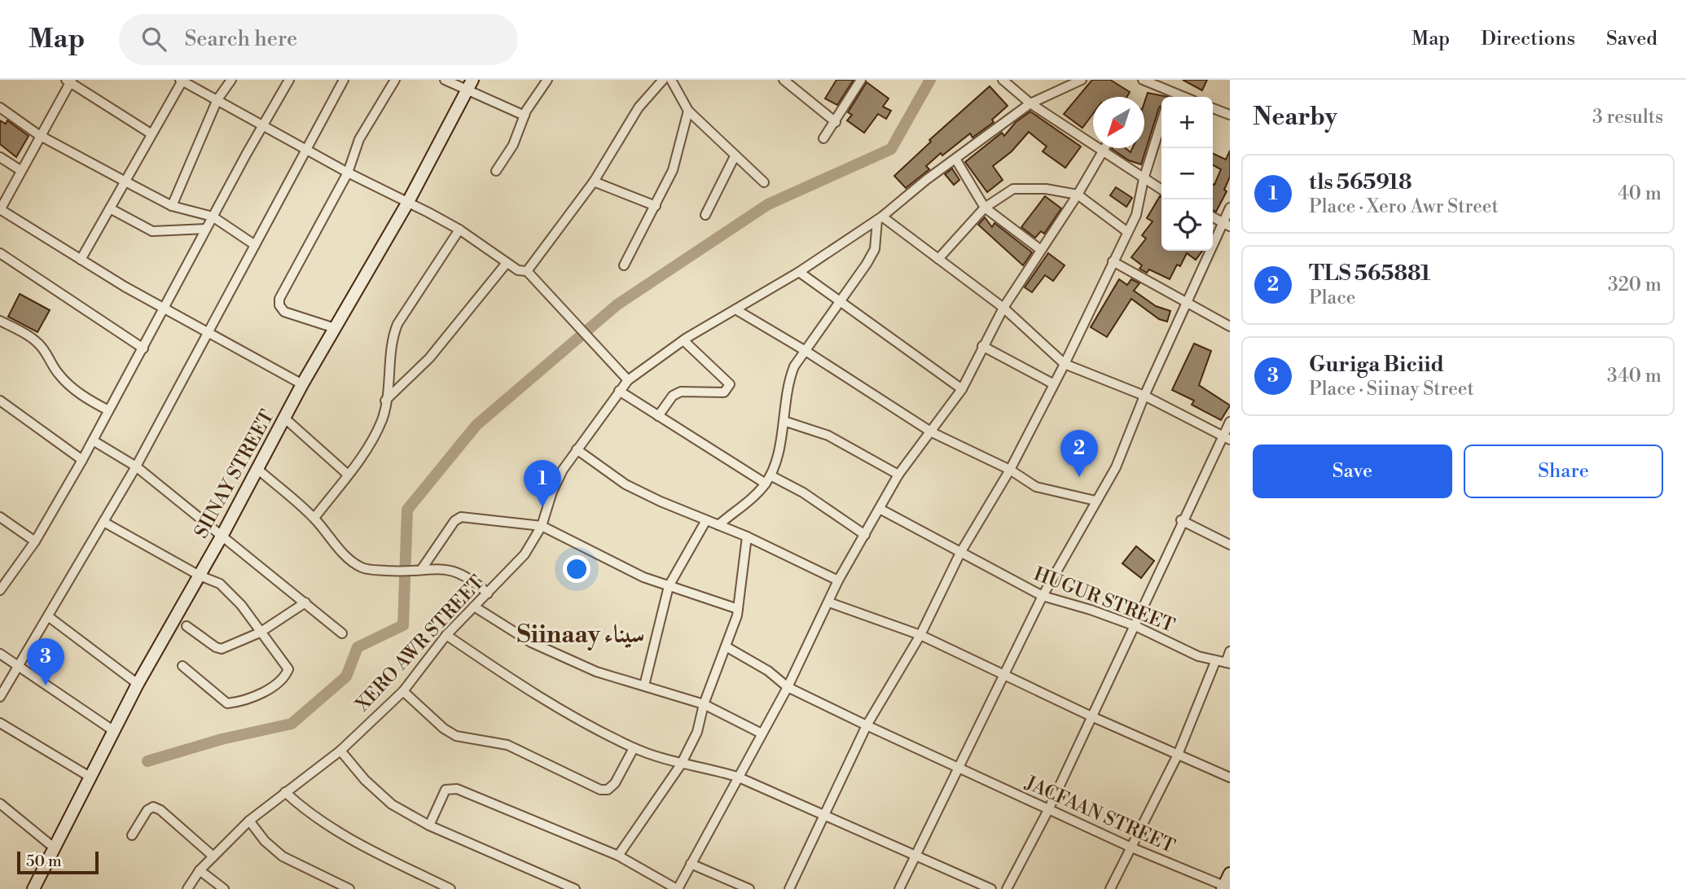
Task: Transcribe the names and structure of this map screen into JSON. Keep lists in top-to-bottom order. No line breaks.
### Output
{"streets":{"street":["SIINAY STREET","HUGUR STREET","XERO AWR STREET","JACFAAN STREET"]},"districts":["Siinaay سيناء"],"scale_bar":"50 m","north":"bottom left","page":{"header":"Map","search":"Search here","nav":["Map","Directions","Saved"],"heading":["Nearby","3 results"],"map_buttons":["+","−"],"list":[{"mark":"1","name":"tls 565918","note":"Place · Xero Awr Street","value":"40 m"},{"mark":"2","name":"TLS 565881","note":"Place","value":"320 m"},{"mark":"3","name":"Guriga Biciid","note":"Place · Siinay Street","value":"340 m"}],"buttons":["Save","Share"],"pins":["2","1","3"],"scale":"50 m"}}
